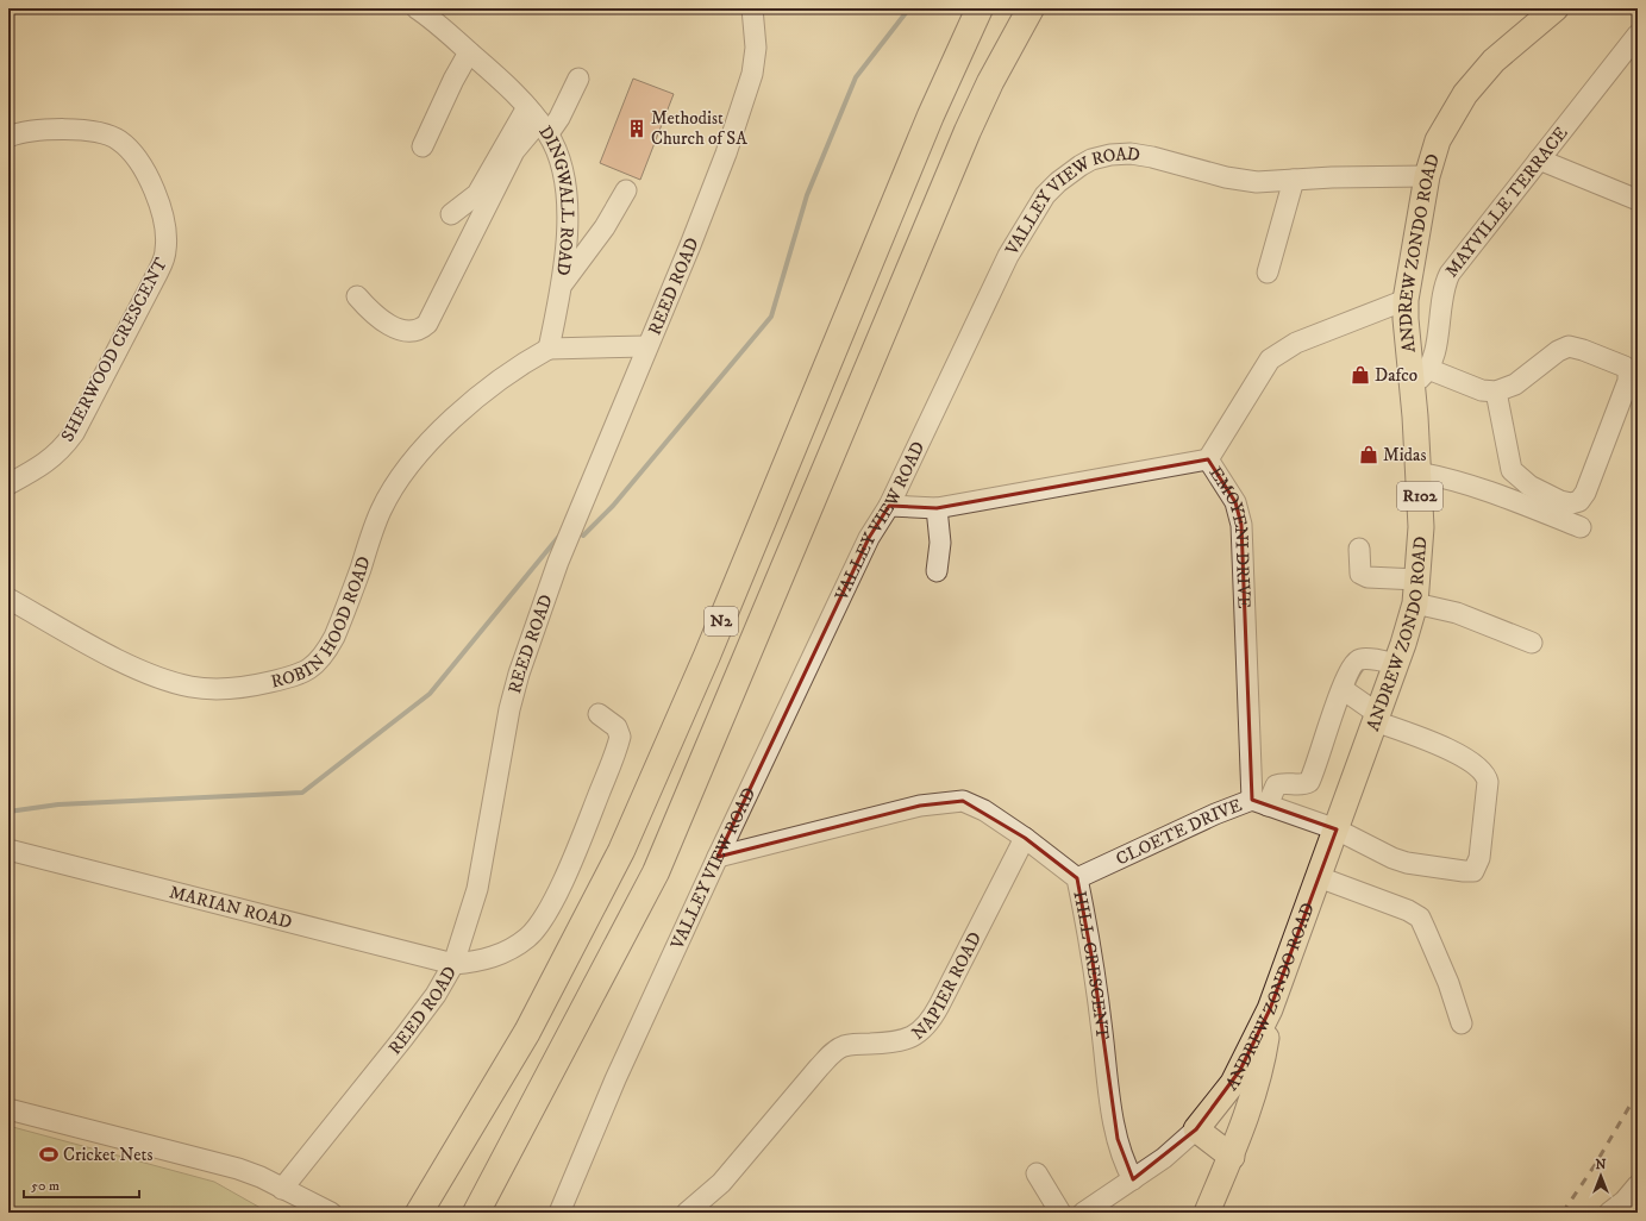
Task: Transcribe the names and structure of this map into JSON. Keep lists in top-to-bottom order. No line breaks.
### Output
{"streets":{"highway":["N2"],"main road":["ANDREW ZONDO ROAD","R102"],"street":["DINGWALL ROAD","MAYVILLE TERRACE","VALLEY VIEW ROAD","REED ROAD","SHERWOOD CRESCENT","EMOYENI DRIVE","ROBIN HOOD ROAD","CLOETE DRIVE","MARIAN ROAD","HILL CRESCENT","NAPIER ROAD"]},"crossings":[["DINGWALL ROAD","ROBIN HOOD ROAD"],["MAYVILLE TERRACE","ANDREW ZONDO ROAD"],["VALLEY VIEW ROAD","ANDREW ZONDO ROAD"],["VALLEY VIEW ROAD","EMOYENI DRIVE"],["VALLEY VIEW ROAD","HILL CRESCENT"],["ANDREW ZONDO ROAD","CLOETE DRIVE"],["ANDREW ZONDO ROAD","HILL CRESCENT"],["REED ROAD","MARIAN ROAD"],["EMOYENI DRIVE","CLOETE DRIVE"],["CLOETE DRIVE","HILL CRESCENT"],["HILL CRESCENT","NAPIER ROAD"]],"places":{"building":["Methodist Church of SA"],"shop":["Dafco","Midas"],"sports":["Cricket Nets"]},"scale_bar":"50 m","north":"top"}
